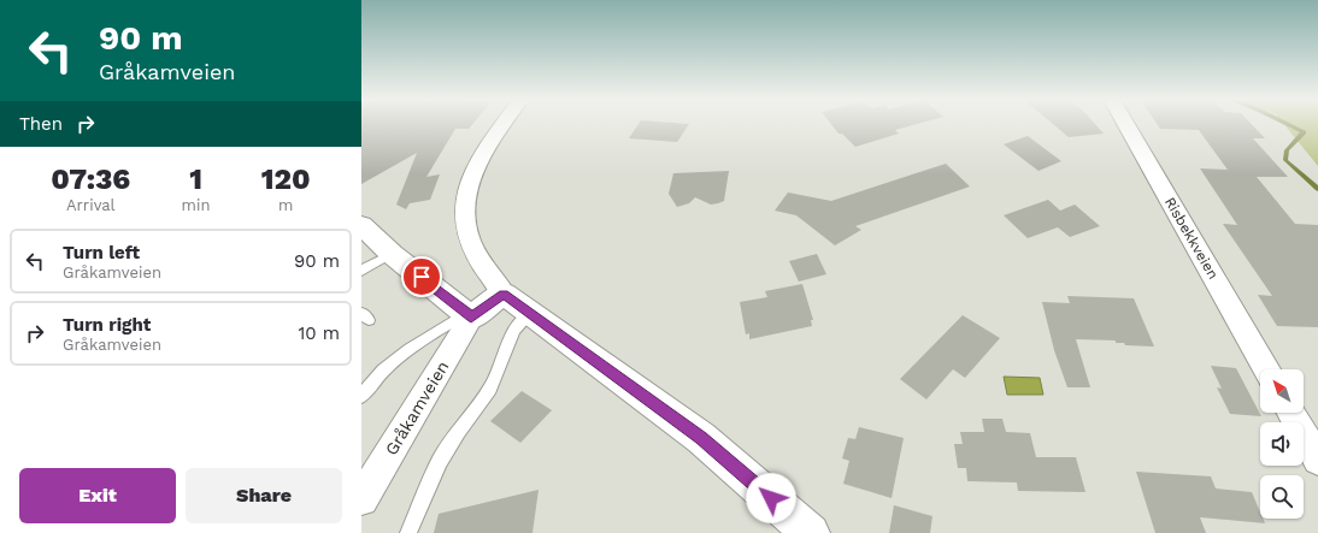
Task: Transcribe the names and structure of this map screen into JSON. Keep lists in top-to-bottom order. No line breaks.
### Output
{"streets":{"street":["Risbekkveien","Gråkamveien"]},"north":"top left","page":{"turn":["90 m","Gråkamveien"],"then":"Then","eta":["07:36","Arrival","1","min","120","m"],"list":[{"name":"Turn left","note":"Gråkamveien","value":"90 m"},{"name":"Turn right","note":"Gråkamveien","value":"10 m"}],"buttons":["Exit","Share"]}}
